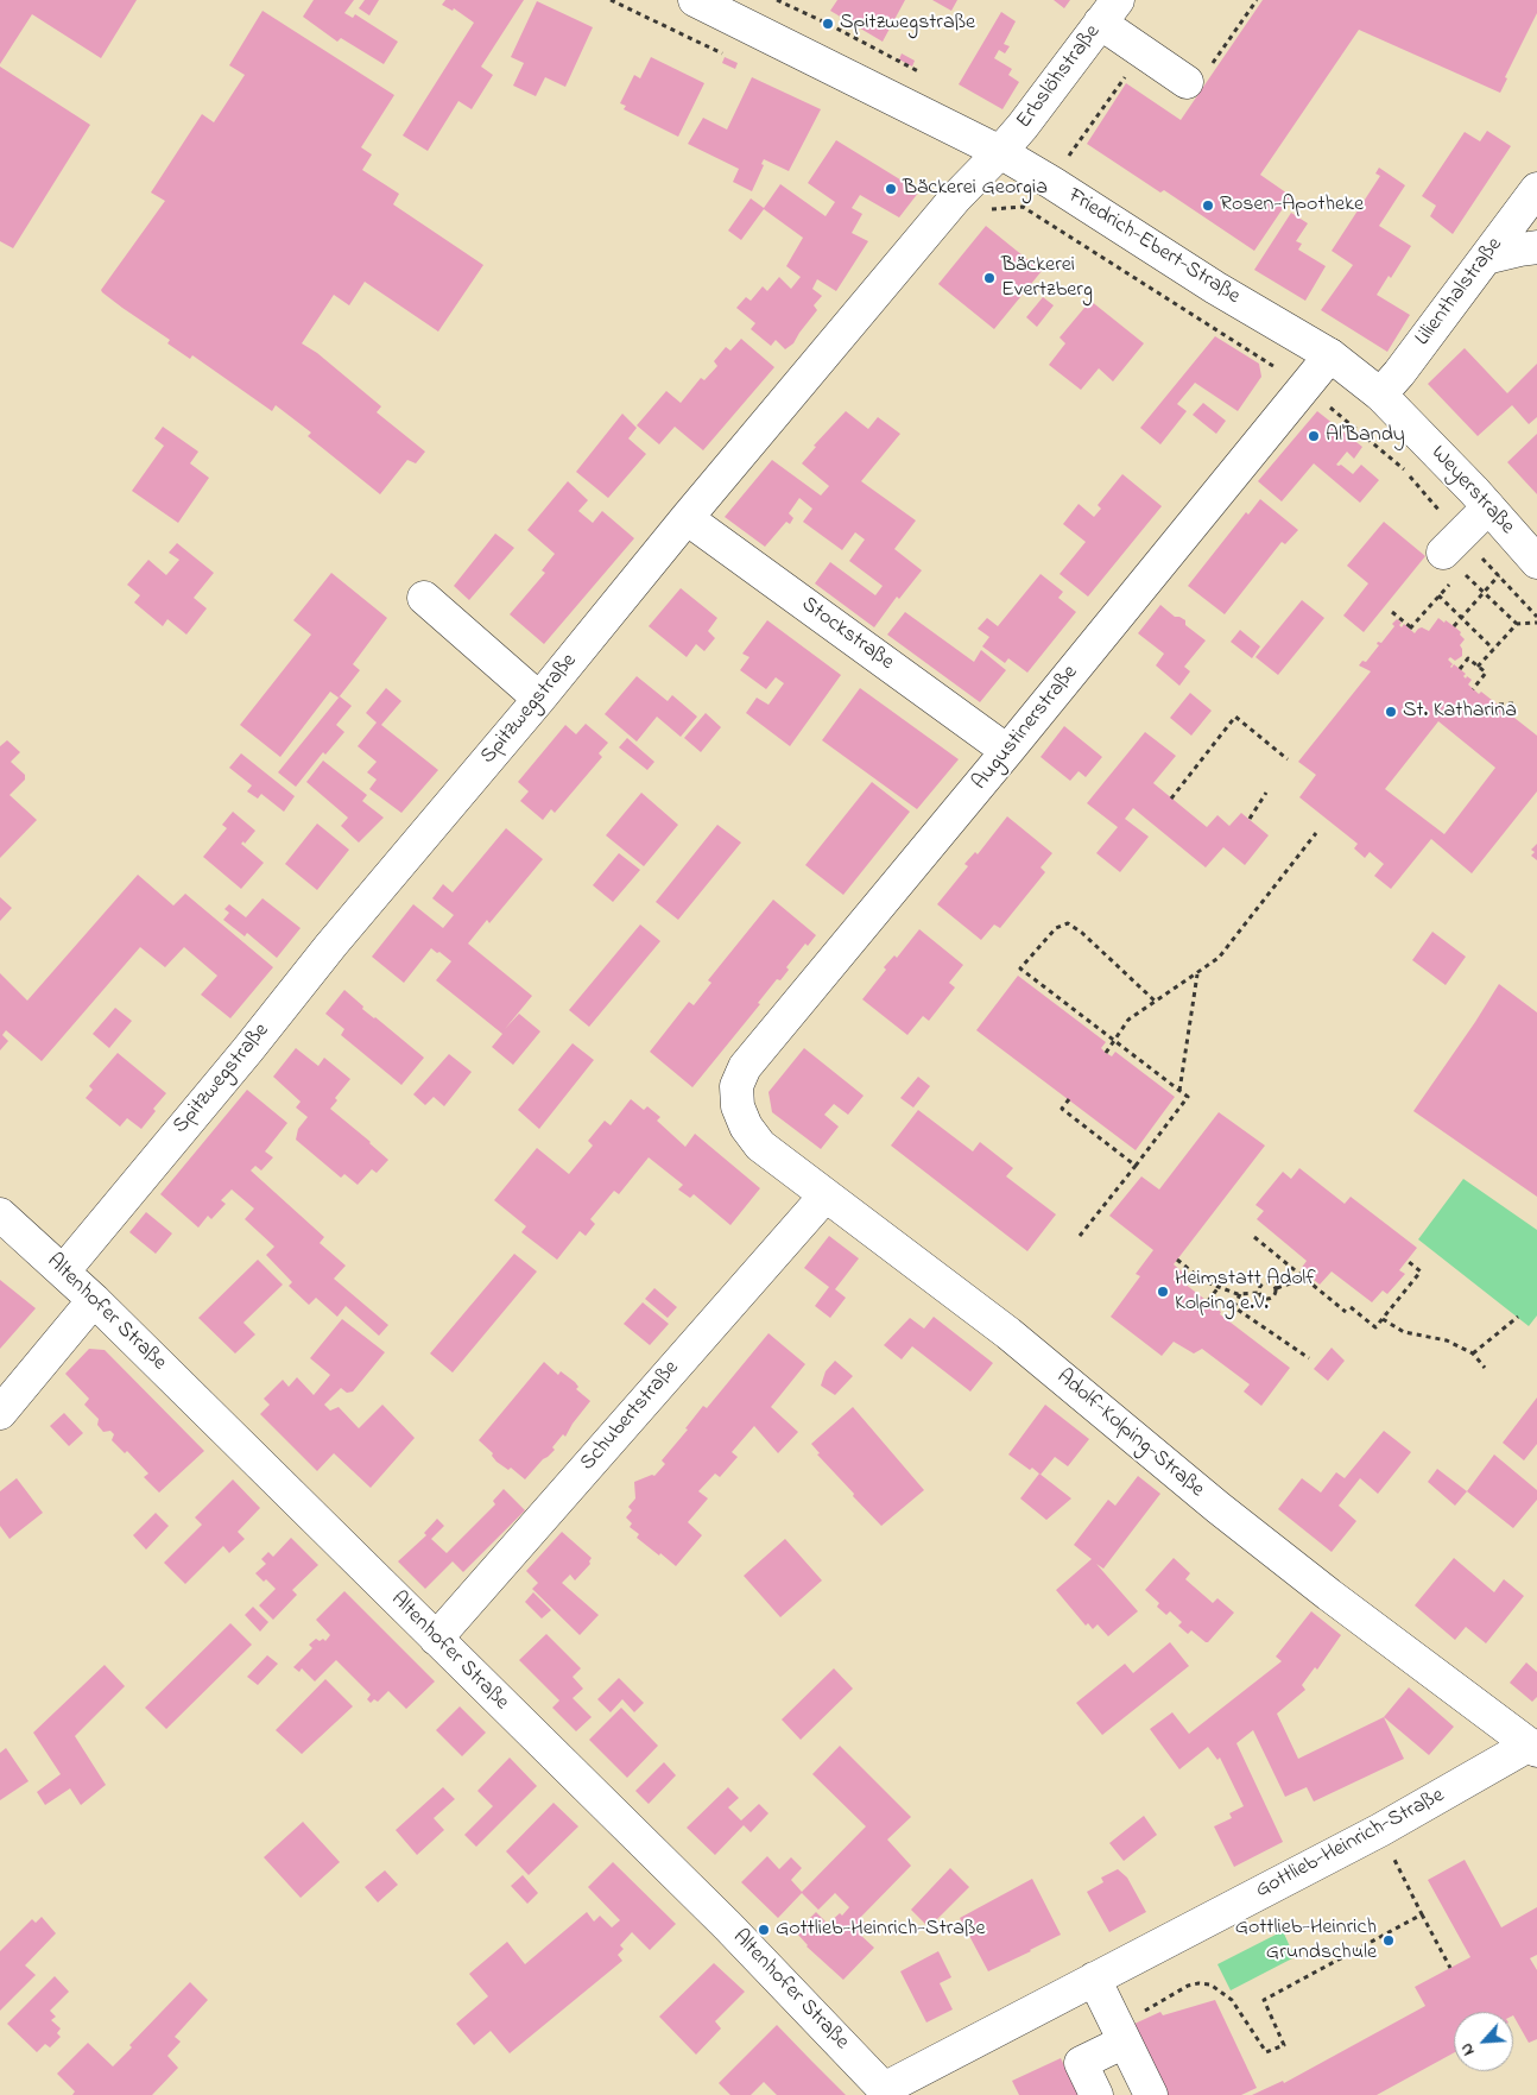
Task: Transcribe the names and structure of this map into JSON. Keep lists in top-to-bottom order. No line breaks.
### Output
{"streets":{"street":["Erbslöhstraße","Friedrich-Ebert-Straße","Lilienthalstraße","Weyerstraße","Stockstraße","Spitzwegstraße","Augustinerstraße","Altenhofer Straße","Schubertstraße","Adolf-Kolping-Straße","Gottlieb-Heinrich-Straße"]},"crossings":[["Erbslöhstraße","Friedrich-Ebert-Straße"],["Erbslöhstraße","Spitzwegstraße"],["Friedrich-Ebert-Straße","Lilienthalstraße"],["Friedrich-Ebert-Straße","Weyerstraße"],["Friedrich-Ebert-Straße","Spitzwegstraße"],["Friedrich-Ebert-Straße","Augustinerstraße"],["Lilienthalstraße","Weyerstraße"],["Stockstraße","Spitzwegstraße"],["Stockstraße","Augustinerstraße"],["Spitzwegstraße","Altenhofer Straße"],["Augustinerstraße","Adolf-Kolping-Straße"],["Altenhofer Straße","Schubertstraße"],["Altenhofer Straße","Gottlieb-Heinrich-Straße"],["Schubertstraße","Adolf-Kolping-Straße"],["Adolf-Kolping-Straße","Gottlieb-Heinrich-Straße"]],"places":["Spitzwegstraße","Bäckerei Georgia","Rosen-Apotheke","Bäckerei Evertzberg","Al'Bandy","St. Katharina","Heimstatt Adolf Kolping e.V.","Gottlieb-Heinrich-Straße","Gottlieb-Heinrich Grundschule"],"north":"bottom left"}
